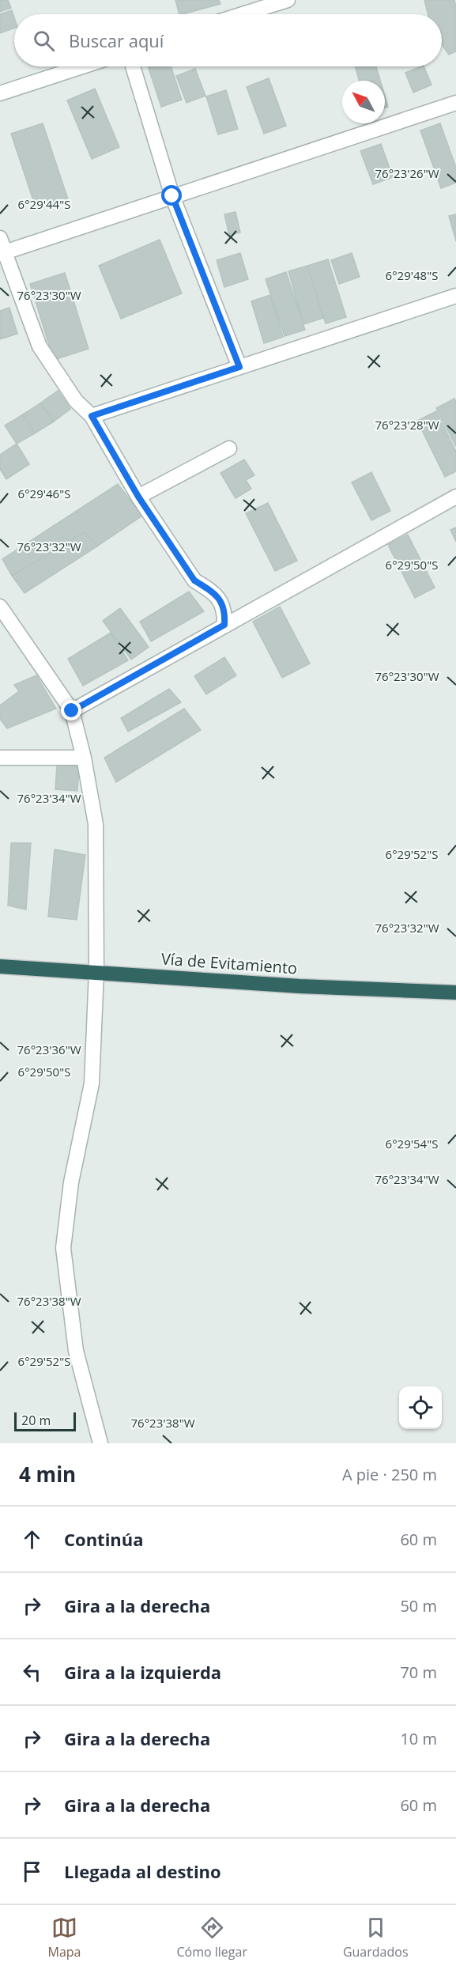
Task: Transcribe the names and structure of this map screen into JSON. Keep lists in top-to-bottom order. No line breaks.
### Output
{"streets":{"highway":["Vía de Evitamiento"]},"scale_bar":"20 m","north":"top left","page":{"search":"Buscar aquí","scale":"20 m","heading":["4 min","A pie · 250 m"],"list":[["Continúa","60 m"],["Gira a la derecha","50 m"],["Gira a la izquierda","70 m"],["Gira a la derecha","10 m"],["Gira a la derecha","60 m"],"Llegada al destino"],"nav":["Mapa","Cómo llegar","Guardados"]},"coordinates":["76°23'26\"W","6°29'44\"S","6°29'48\"S","76°23'30\"W","76°23'28\"W","6°29'46\"S","76°23'32\"W","6°29'50\"S","76°23'34\"W","6°29'52\"S","76°23'36\"W","6°29'54\"S","76°23'38\"W"]}
